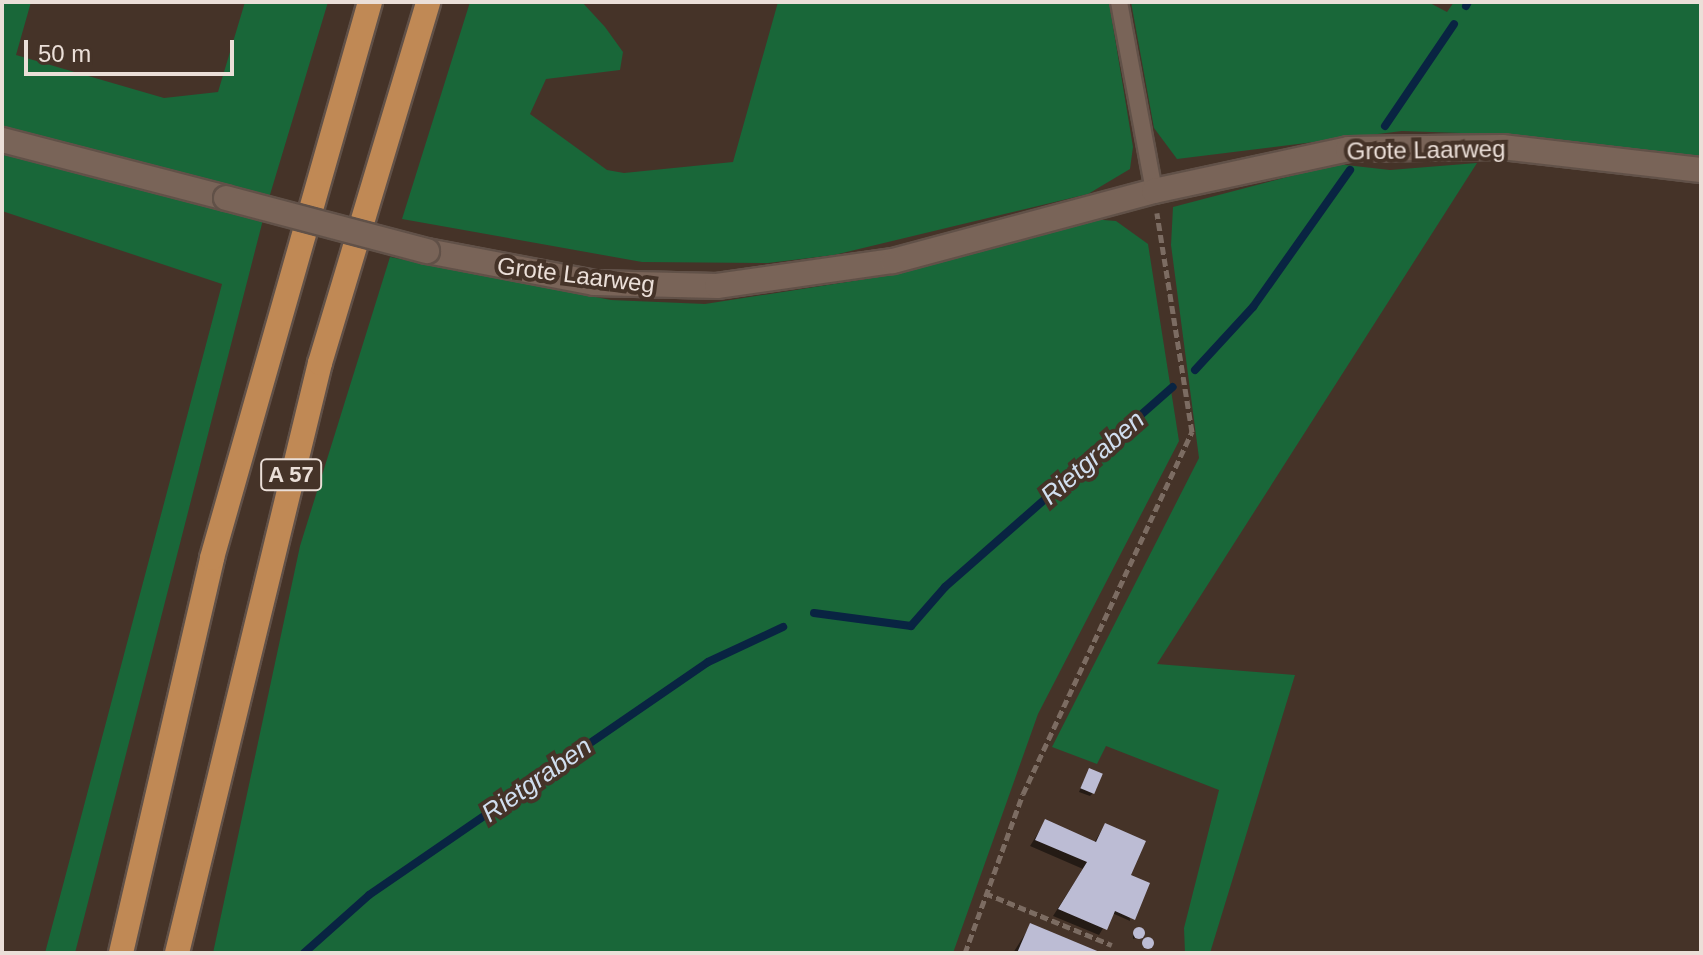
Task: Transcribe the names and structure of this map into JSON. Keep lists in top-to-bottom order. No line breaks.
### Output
{"streets":{"highway":["A 57"],"street":["Grote Laarweg"]},"water":["Rietgraben"],"scale_bar":"50 m"}
